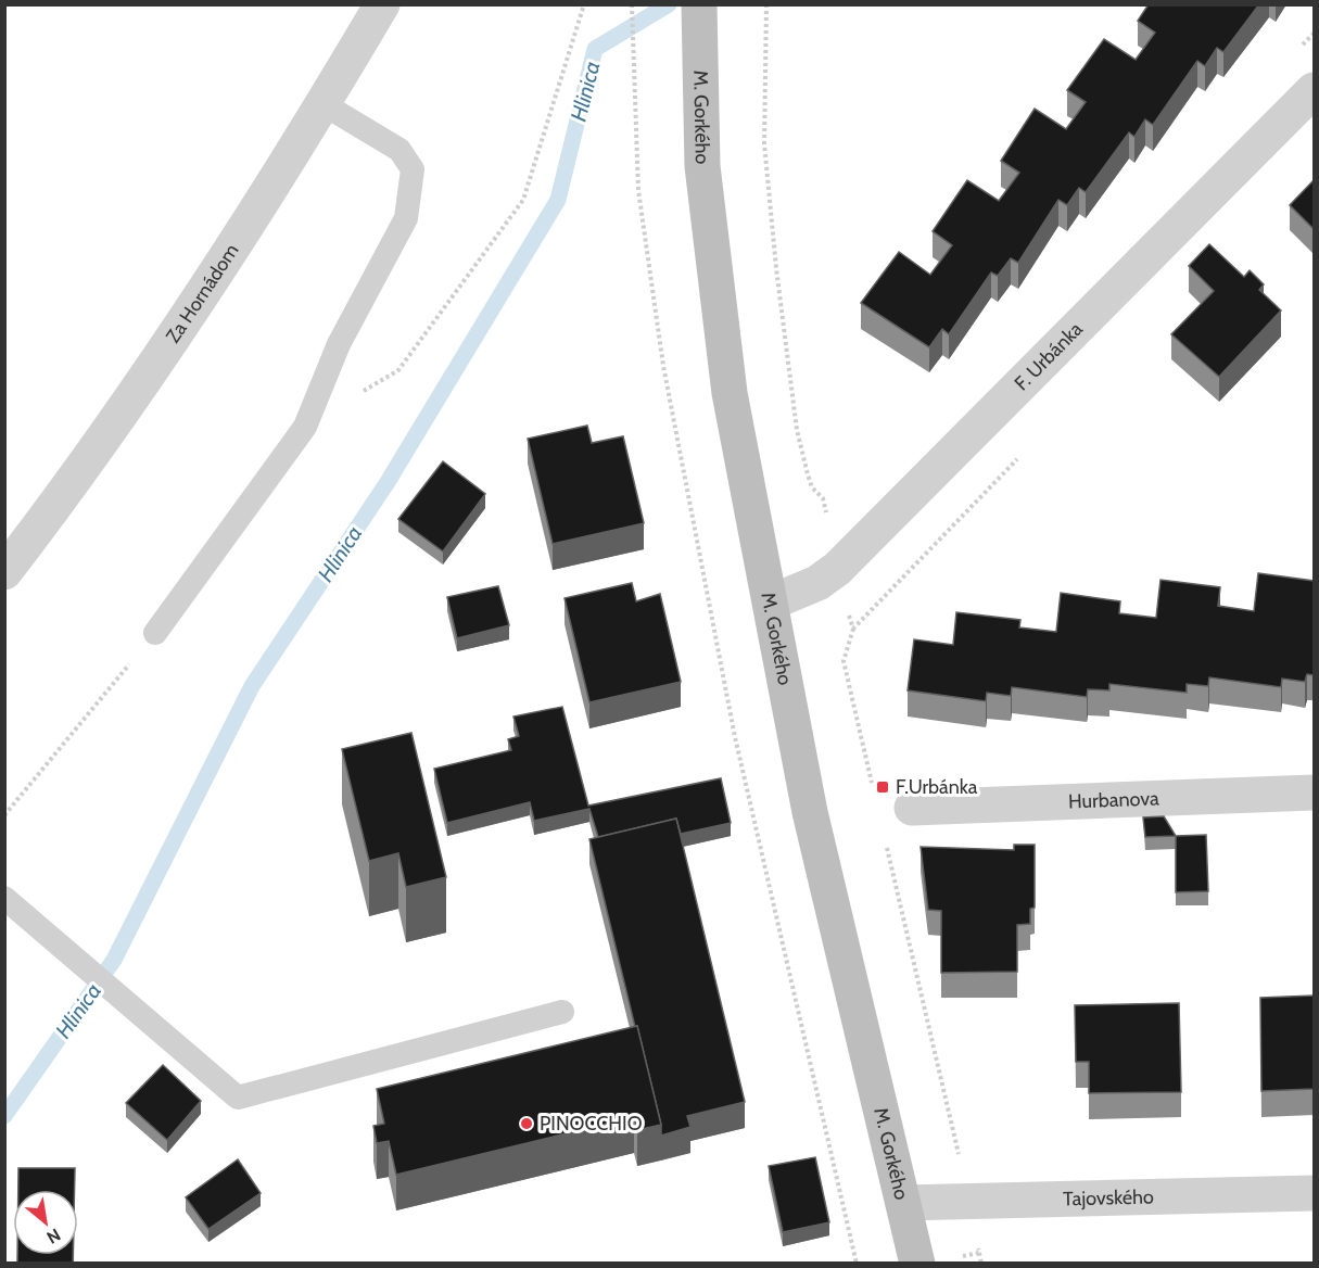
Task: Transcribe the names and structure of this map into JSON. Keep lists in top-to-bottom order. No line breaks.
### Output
{"streets":{"main road":["M. Gorkého"],"street":["Za Hornádom","F. Urbánka","Hurbanova","Tajovského"]},"crossings":[["M. Gorkého","F. Urbánka"],["M. Gorkého","Tajovského"]],"water":["Hlinica"],"places":{"transit":["F.Urbánka"],"other":["PINOCCHIO"]},"north":"bottom right"}
